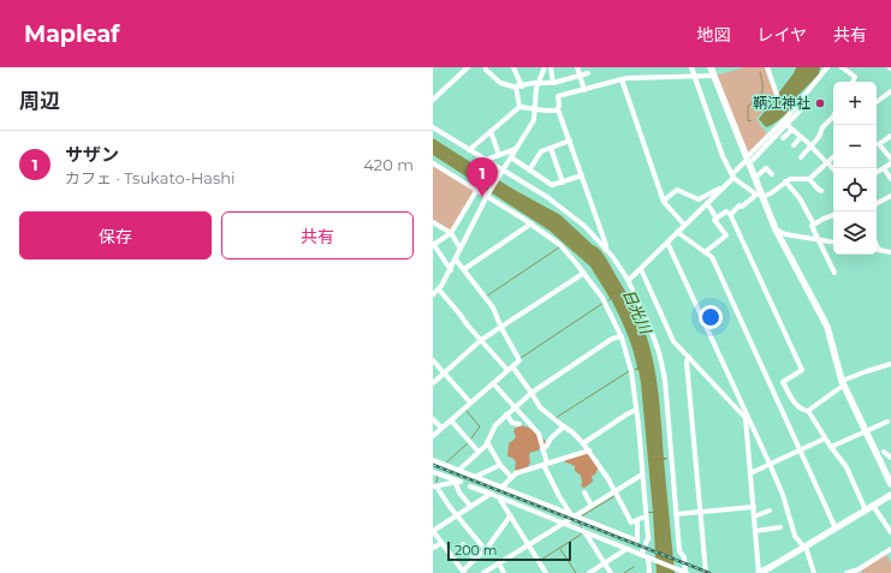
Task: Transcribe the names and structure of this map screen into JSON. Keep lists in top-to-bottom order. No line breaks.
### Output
{"water":["日光川"],"places":["鞆江神社"],"scale_bar":"200 m","page":{"header":"Mapleaf","nav":["地図","レイヤ","共有"],"heading":"周辺","map_buttons":["+","−"],"list":[{"mark":"1","name":"サザン","note":"カフェ · Tsukato-Hashi","value":"420 m"}],"pins":"1","buttons":["保存","共有"],"scale":"200 m"}}
